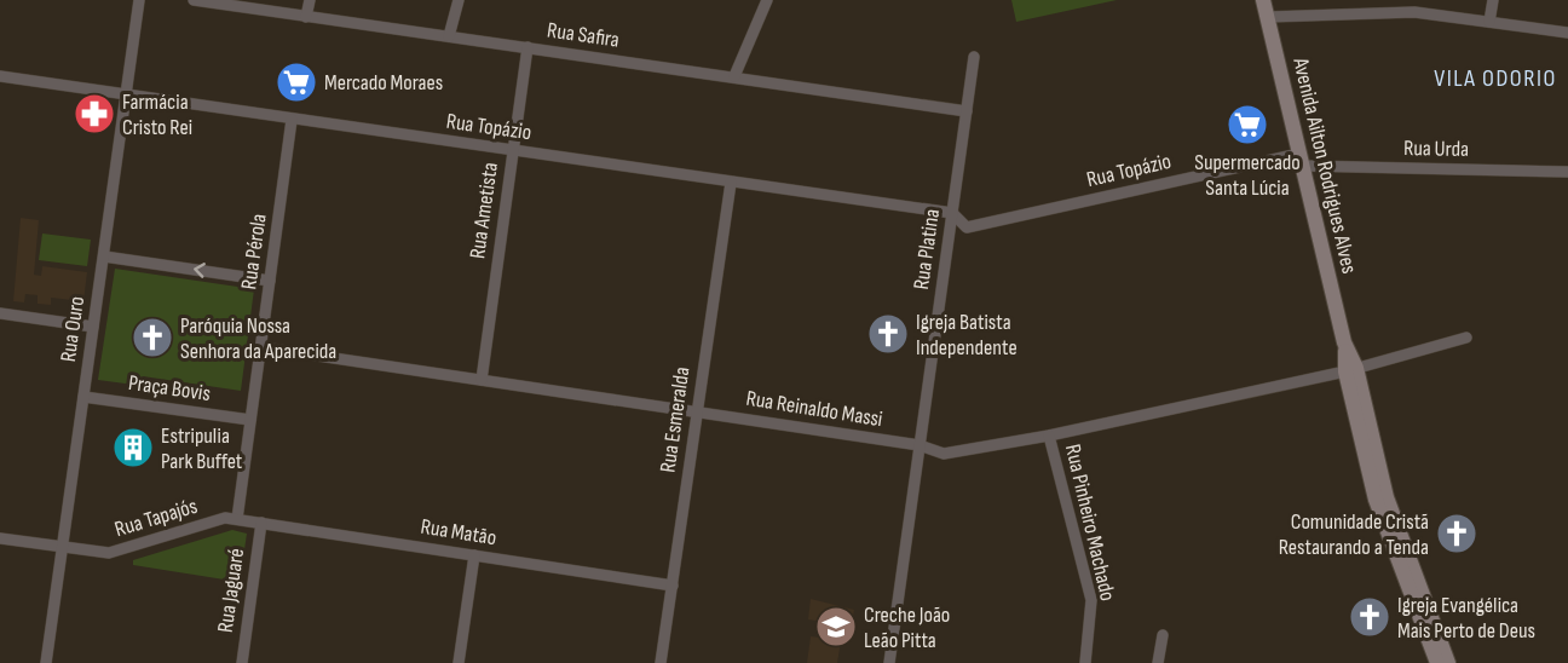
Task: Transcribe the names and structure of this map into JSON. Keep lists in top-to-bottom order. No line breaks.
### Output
{"streets":{"main road":["Avenida Ailton Rodrigues Alves"],"street":["Rua Safira","Rua Topázio","Rua Urda","Rua Ametista","Rua Platina","Rua Pérola","Rua Ouro","Praça Bovis","Rua Reinaldo Massi","Rua Esmeralda","Rua Tapajós","Rua Pinheiro Machado","Rua Matão","Rua Jaguaré"]},"crossings":[["Rua Safira","Rua Ametista"],["Rua Safira","Rua Platina"],["Rua Topázio","Rua Urda"],["Rua Topázio","Avenida Ailton Rodrigues Alves"],["Rua Topázio","Rua Ametista"],["Rua Topázio","Rua Platina"],["Rua Topázio","Rua Pérola"],["Rua Topázio","Rua Ouro"],["Rua Topázio","Rua Esmeralda"],["Rua Urda","Avenida Ailton Rodrigues Alves"],["Avenida Ailton Rodrigues Alves","Rua Reinaldo Massi"],["Rua Ametista","Rua Reinaldo Massi"],["Rua Platina","Rua Reinaldo Massi"],["Rua Pérola","Praça Bovis"],["Rua Pérola","Rua Reinaldo Massi"],["Rua Pérola","Rua Tapajós"],["Rua Pérola","Rua Matão"],["Rua Ouro","Praça Bovis"],["Rua Ouro","Rua Tapajós"],["Rua Reinaldo Massi","Rua Esmeralda"],["Rua Reinaldo Massi","Rua Pinheiro Machado"],["Rua Esmeralda","Rua Matão"],["Rua Tapajós","Rua Matão"],["Rua Matão","Rua Jaguaré"]],"districts":["VILA ODORIO"],"places":{"supermarket":["Mercado Moraes","Supermercado Santa Lúcia"],"pharmacy":["Farmácia Cristo Rei"],"church":["Igreja Batista Independente","Paróquia Nossa Senhora da Aparecida","Comunidade Cristã Restaurando a Tenda","Igreja Evangélica Mais Perto de Deus"],"building":["Estripulia Park Buffet"],"school or university":["Creche João Leão Pitta"]}}
